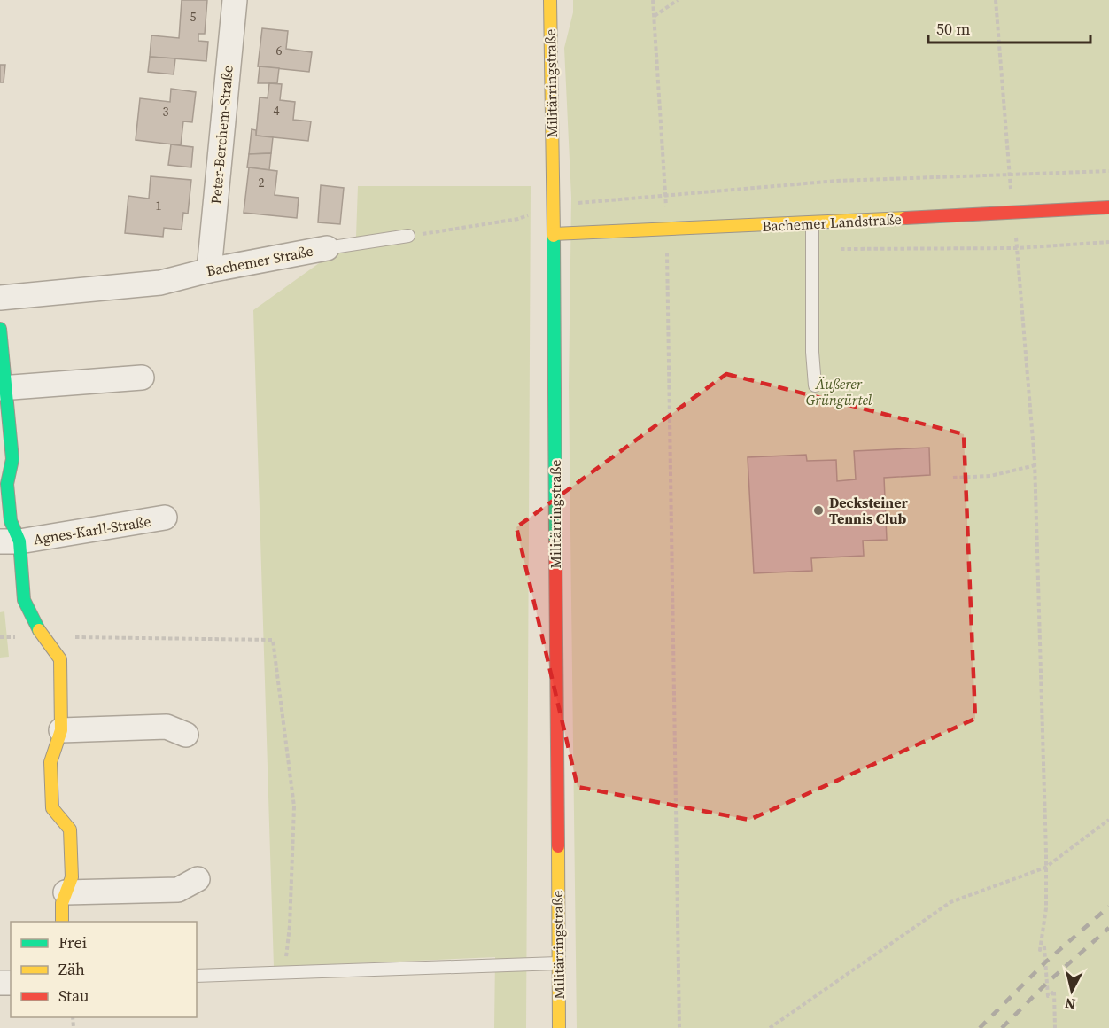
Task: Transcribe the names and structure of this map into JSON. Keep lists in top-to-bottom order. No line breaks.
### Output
{"streets":{"street":["Militärringstraße","Peter-Berchem-Straße","Bachemer Landstraße","Bachemer Straße","Agnes-Karll-Straße"]},"crossings":[["Militärringstraße","Bachemer Landstraße"],["Peter-Berchem-Straße","Bachemer Straße"]],"parks":["Äußerer Grüngürtel"],"places":["Decksteiner Tennis Club"],"house_numbers":["5","6","4","3","2","1"],"legend":["Frei","Zäh","Stau"],"scale_bar":"50 m","north":"bottom"}
